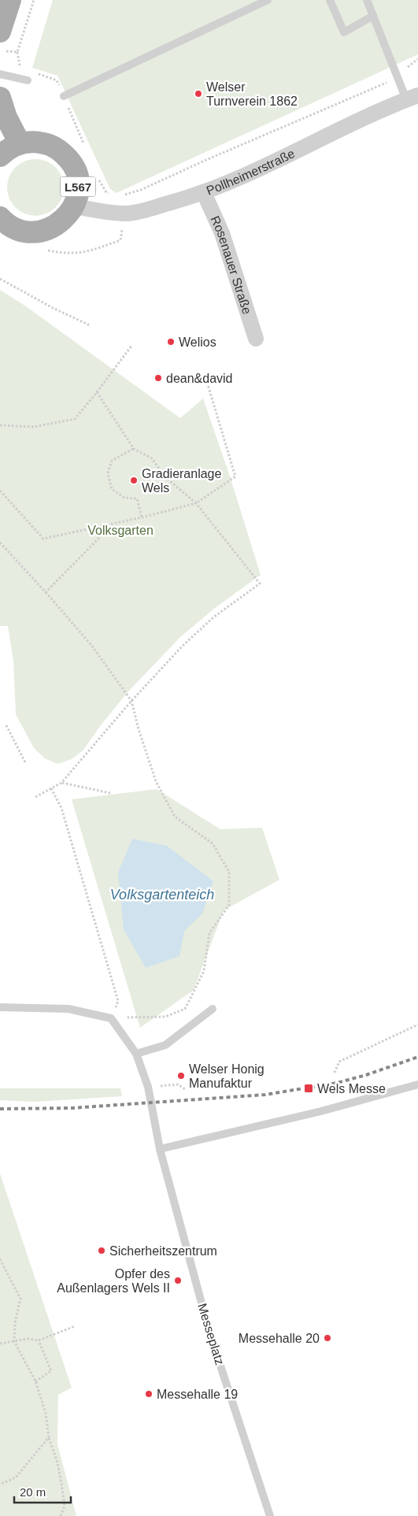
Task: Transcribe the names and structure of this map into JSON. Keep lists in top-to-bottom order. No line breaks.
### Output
{"streets":{"main road":["L567"],"street":["Pollheimerstraße","Rosenauer Straße"],"lane":["Messeplatz"]},"crossings":[["Pollheimerstraße","L567"],["Pollheimerstraße","Rosenauer Straße"]],"water":["Volksgartenteich"],"parks":["Volksgarten"],"places":{"other":["Welser Turnverein 1862","Welios","dean&david","Gradieranlage Wels","Welser Honig Manufaktur","Sicherheitszentrum","Opfer des Außenlagers Wels II","Messehalle 20","Messehalle 19"],"transit":["Wels Messe"]},"scale_bar":"20 m"}
